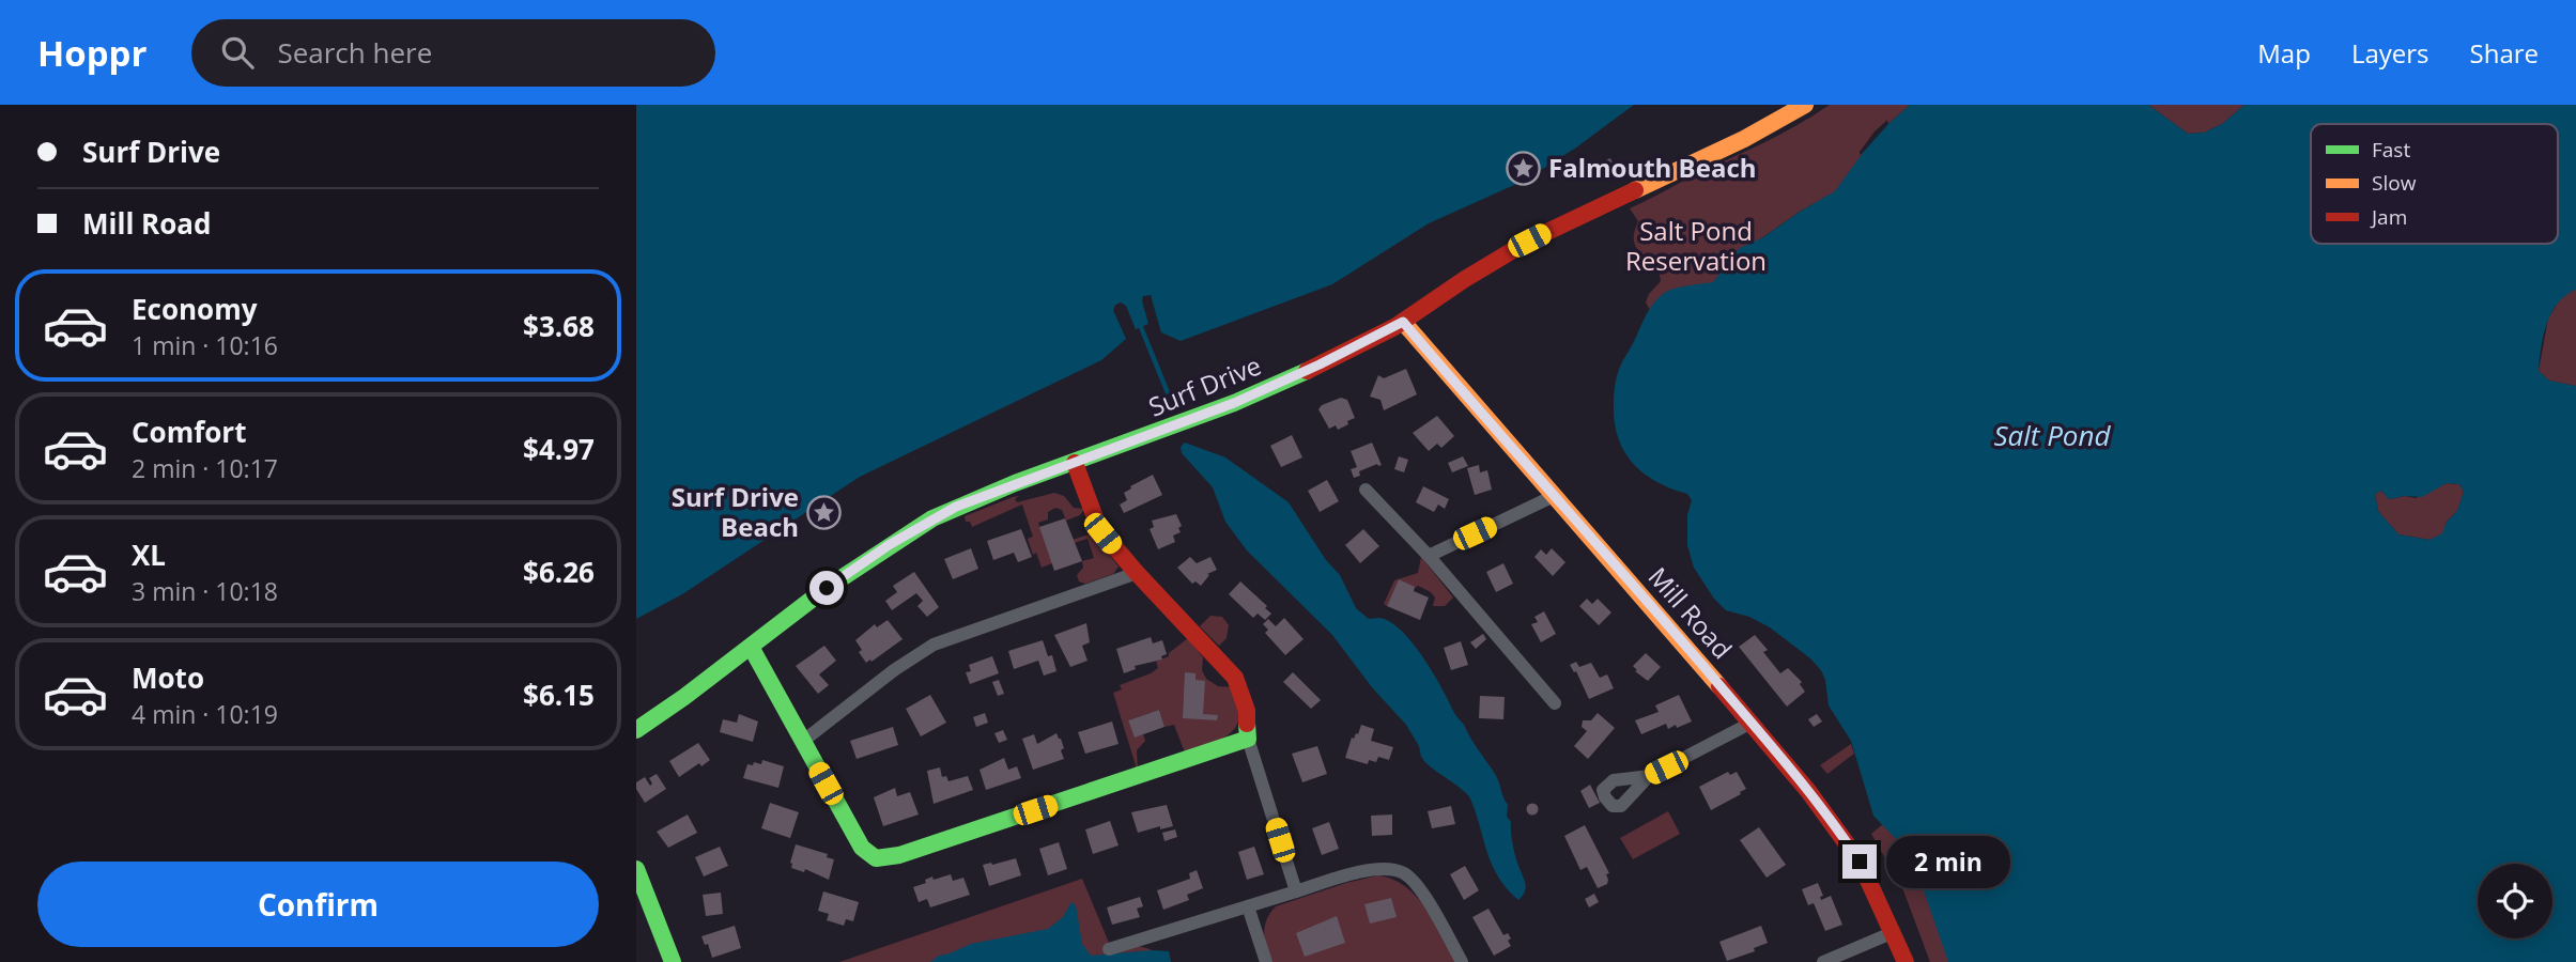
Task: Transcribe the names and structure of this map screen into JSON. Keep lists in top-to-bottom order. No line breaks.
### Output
{"streets":{"street":["Surf Drive","Mill Road"]},"crossings":[["Surf Drive","Mill Road"]],"water":["Salt Pond"],"parks":["Salt Pond Reservation"],"places":{"place":["Falmouth Beach","Surf Drive Beach"]},"legend":["Fast","Slow","Jam"],"page":{"header":"Hoppr","search":"Search here","nav":["Map","Layers","Share"],"banner":["Surf Drive","Mill Road"],"list":[{"name":"Economy","note":"1 min · 10:16","value":"$3.68"},{"name":"Comfort","note":"2 min · 10:17","value":"$4.97"},{"name":"XL","note":"3 min · 10:18","value":"$6.26"},{"name":"Moto","note":"4 min · 10:19","value":"$6.15"}],"bubble":"2 min","buttons":"Confirm"}}
